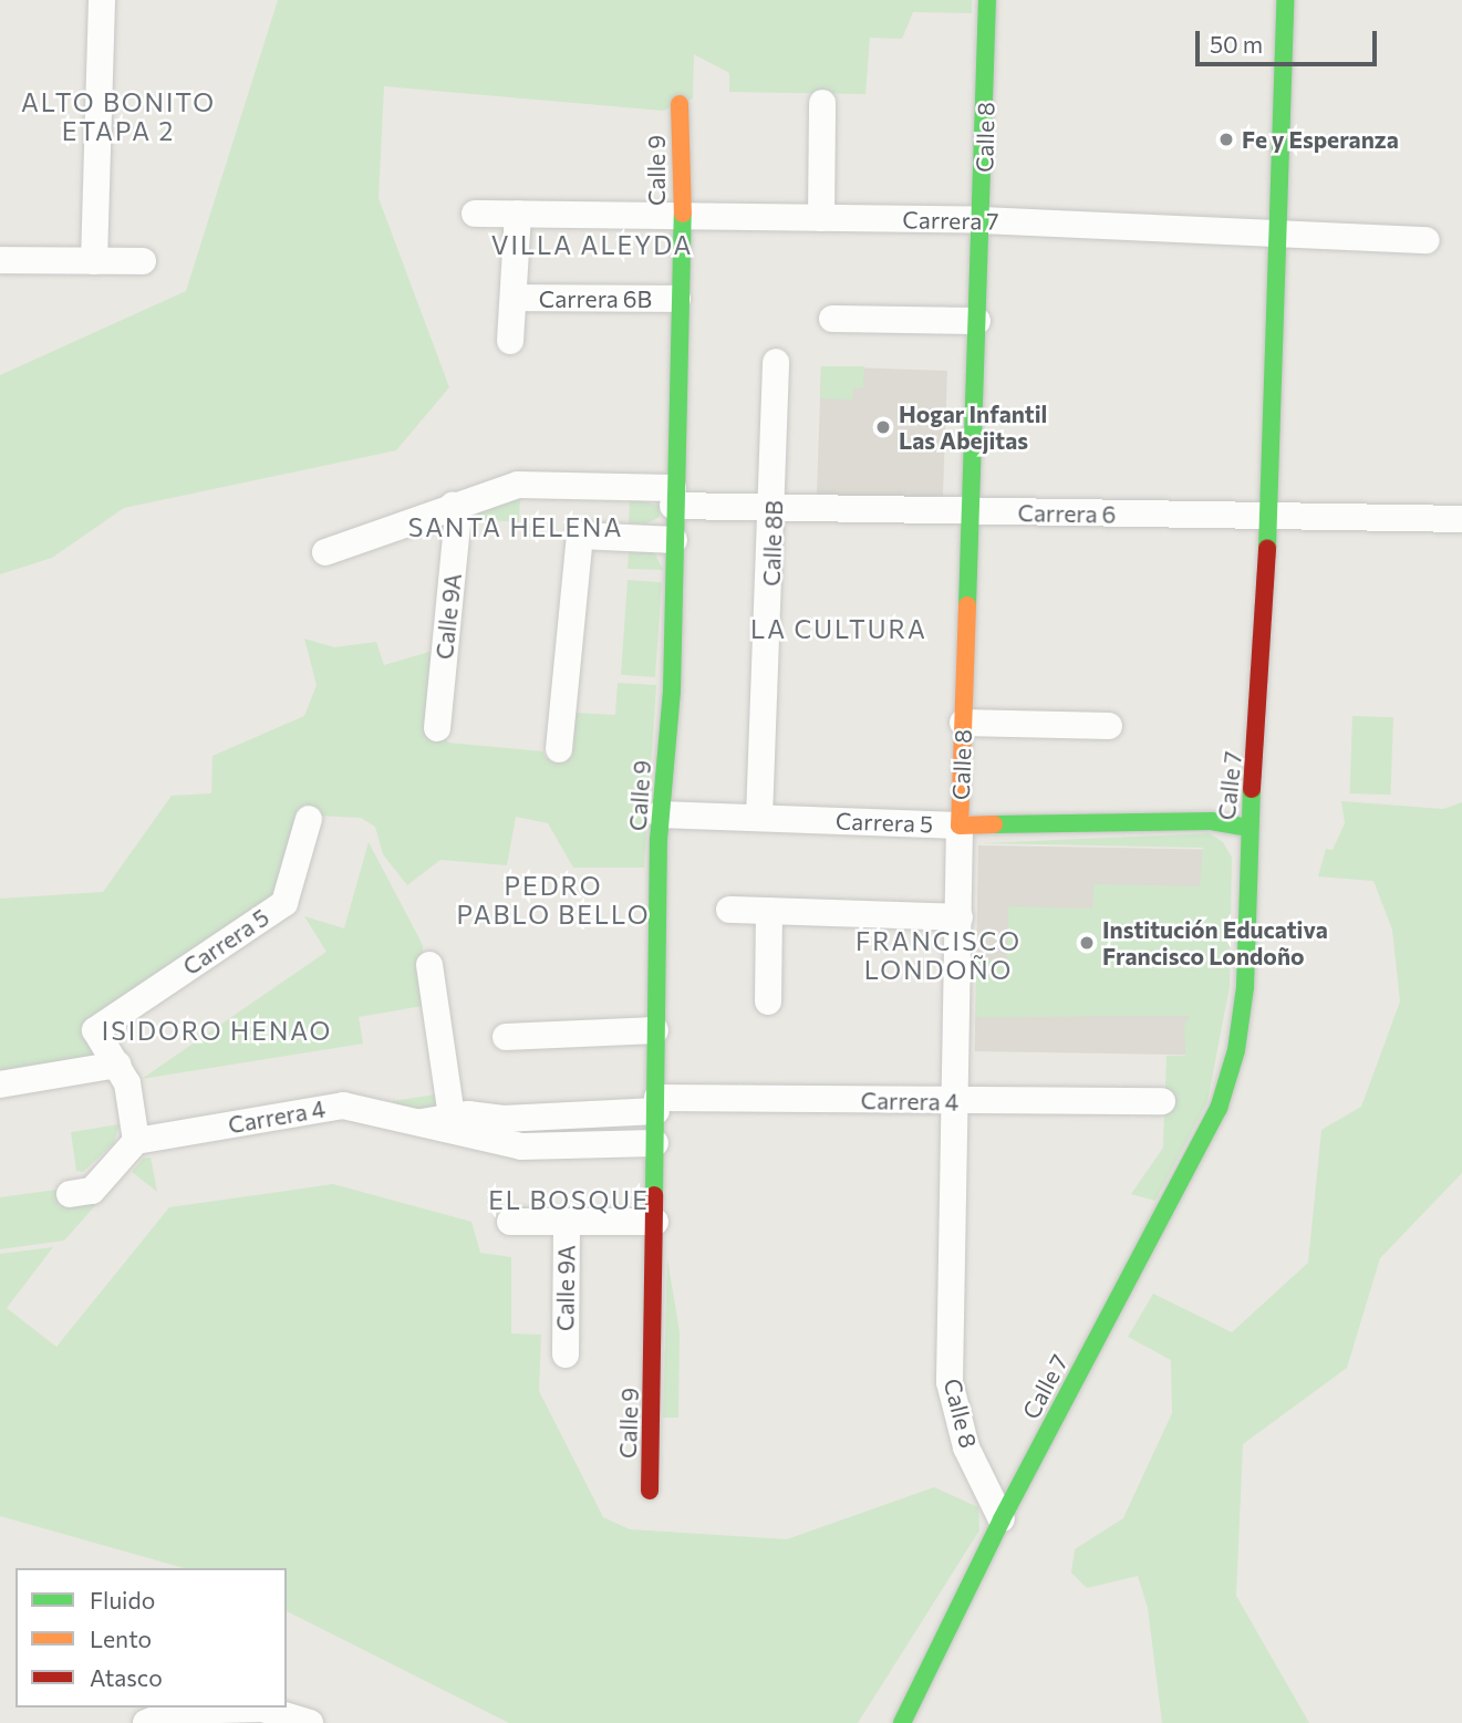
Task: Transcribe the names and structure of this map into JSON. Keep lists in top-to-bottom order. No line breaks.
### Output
{"streets":{"main road":["Calle 8","Calle 9","Calle 7","Carrera 5"],"street":["Carrera 7","Carrera 6B","Carrera 6","Calle 8B","Calle 9A","Carrera 4"]},"crossings":[["Calle 8","Carrera 7"],["Calle 8","Carrera 6"],["Calle 8","Calle 7"],["Calle 8","Carrera 5"],["Calle 8","Carrera 4"],["Calle 9","Carrera 7"],["Calle 9","Carrera 6B"],["Calle 9","Carrera 6"],["Calle 9","Carrera 5"],["Calle 9","Carrera 4"],["Carrera 7","Calle 7"],["Carrera 6","Calle 8B"],["Carrera 6","Calle 9A"],["Carrera 6","Calle 7"],["Calle 8B","Carrera 5"],["Calle 7","Carrera 5"]],"districts":["ALTO BONITO ETAPA 2","VILLA ALEYDA","SANTA HELENA","LA CULTURA","PEDRO PABLO BELLO","FRANCISCO LONDOÑO","ISIDORO HENAO","EL BOSQUE"],"places":["Fe y Esperanza","Hogar Infantil Las Abejitas","Institución Educativa Francisco Londoño"],"legend":["Fluido","Lento","Atasco"],"scale_bar":"50 m"}
